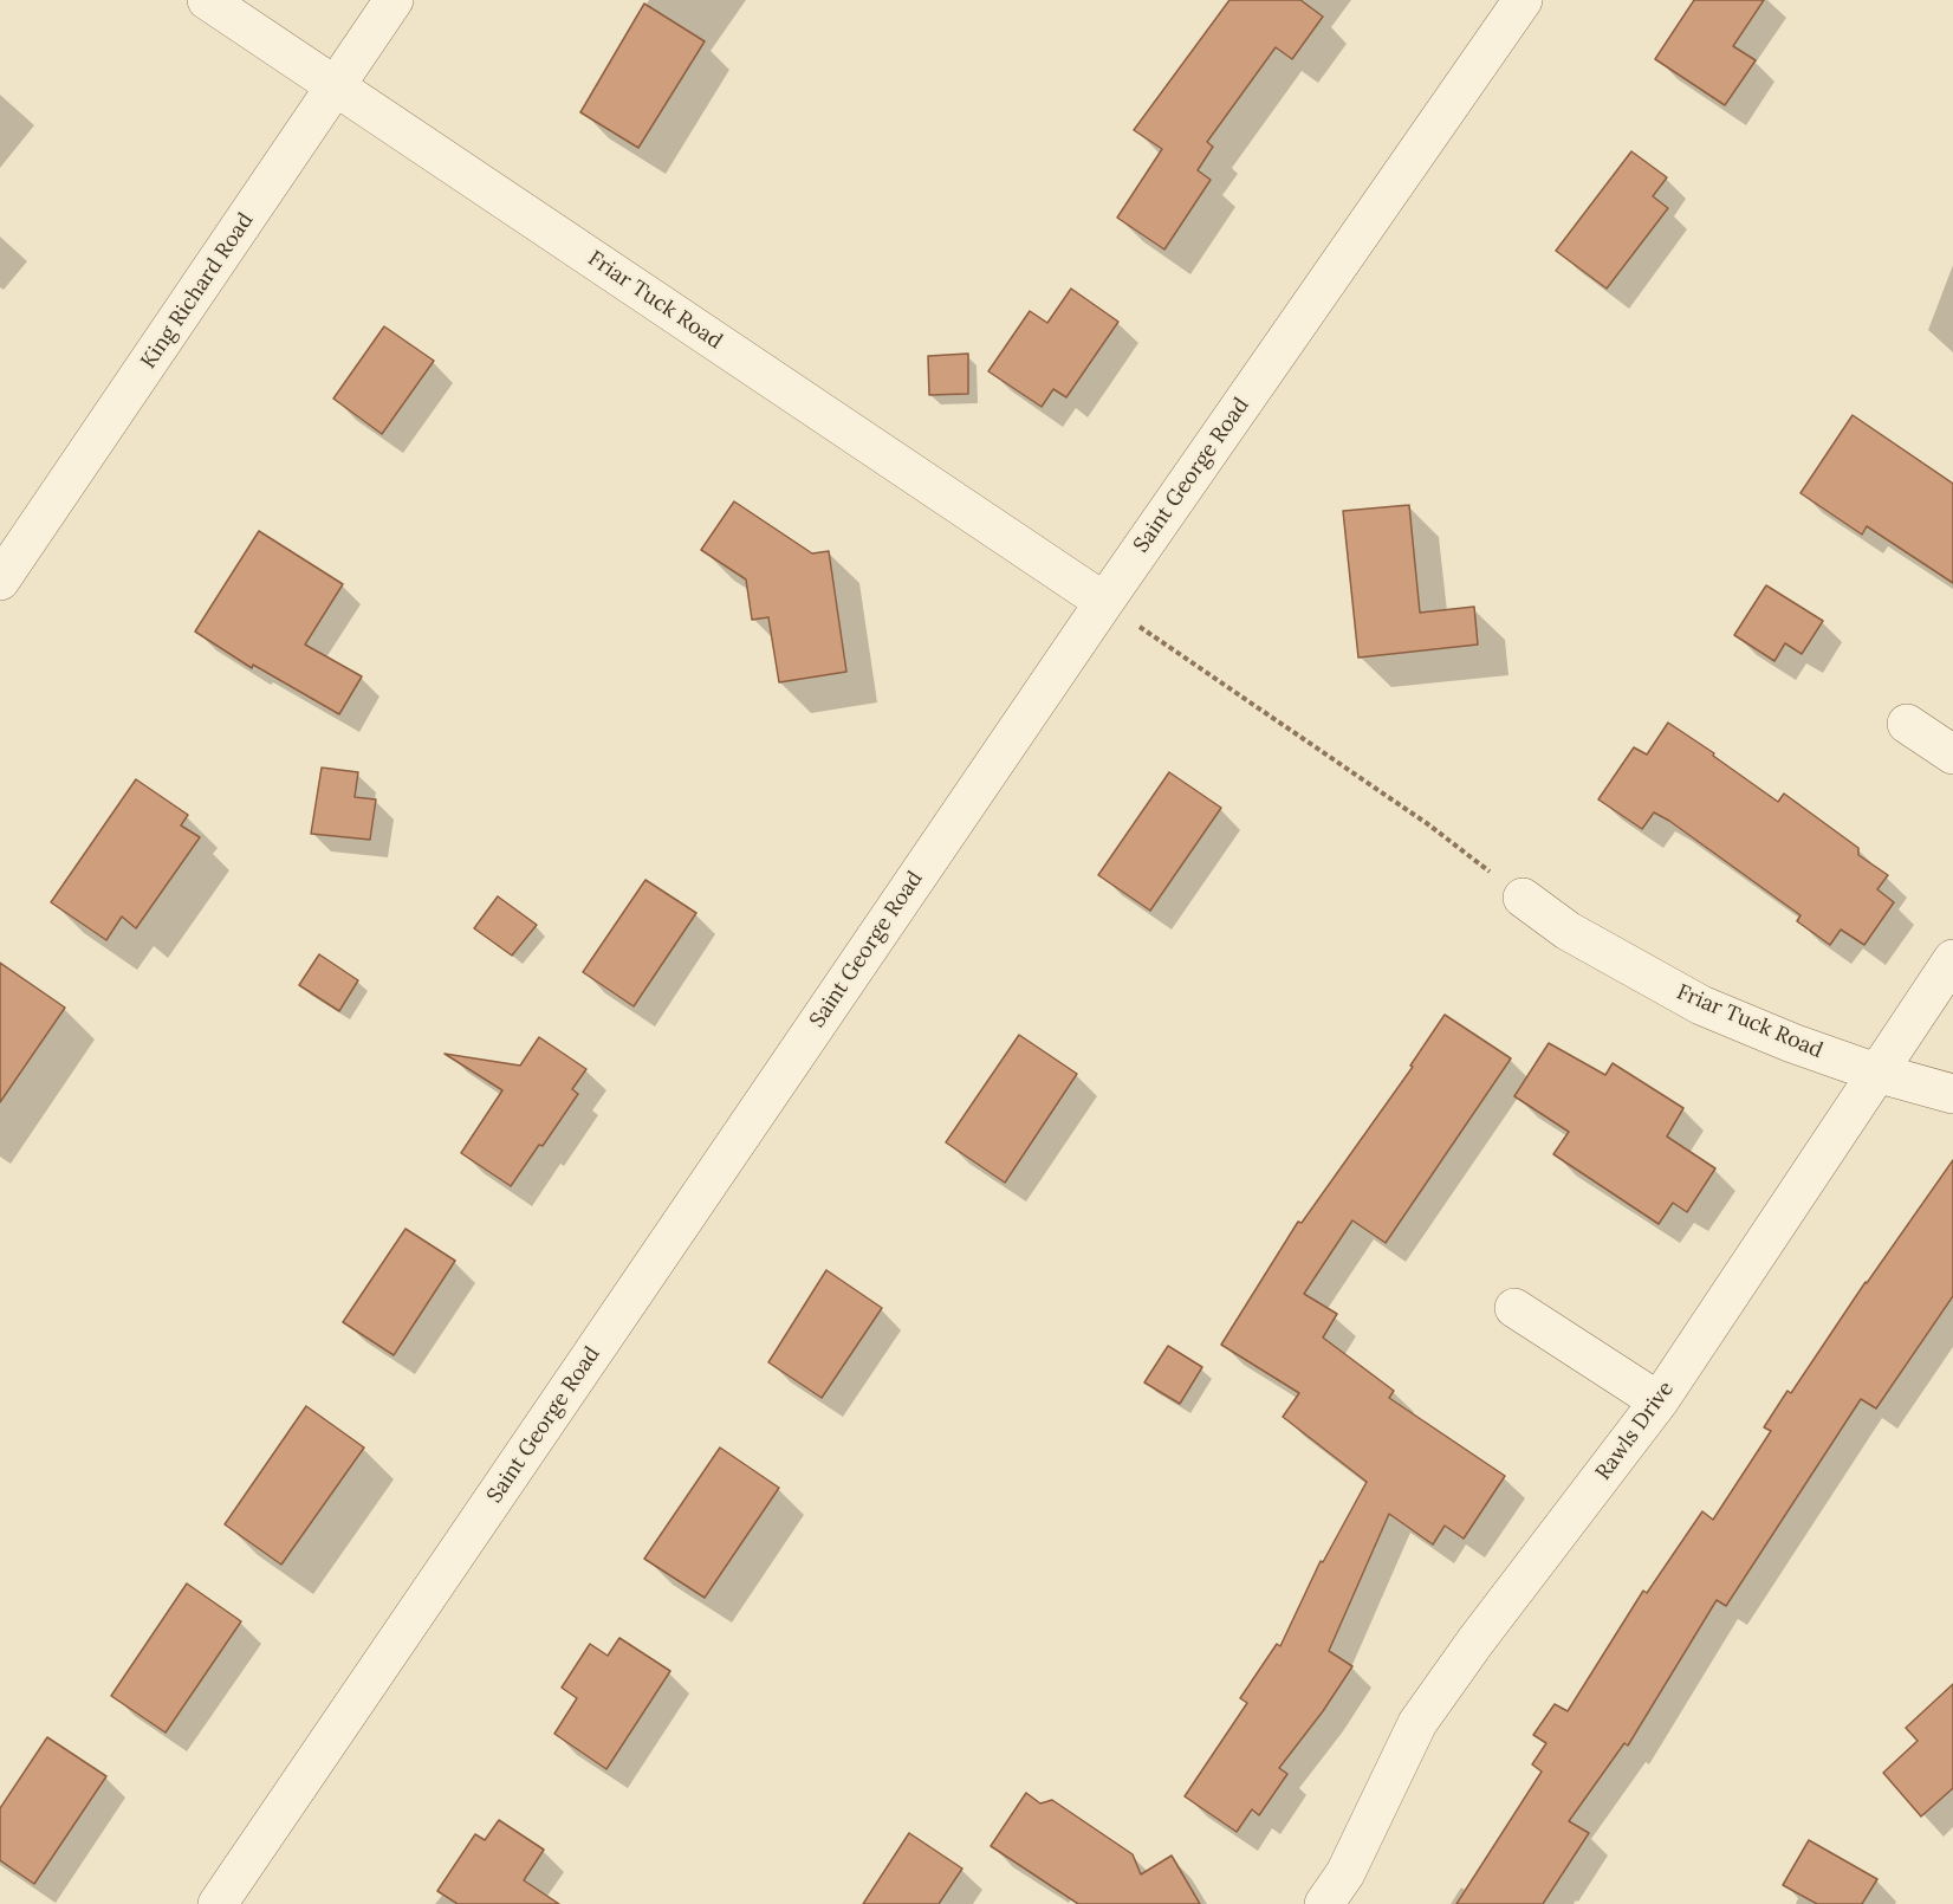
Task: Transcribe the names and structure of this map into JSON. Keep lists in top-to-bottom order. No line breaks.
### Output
{"streets":{"street":["King Richard Road","Friar Tuck Road","Saint George Road","Rawls Drive"]},"crossings":[["King Richard Road","Friar Tuck Road"],["Friar Tuck Road","Saint George Road"],["Friar Tuck Road","Rawls Drive"]]}
